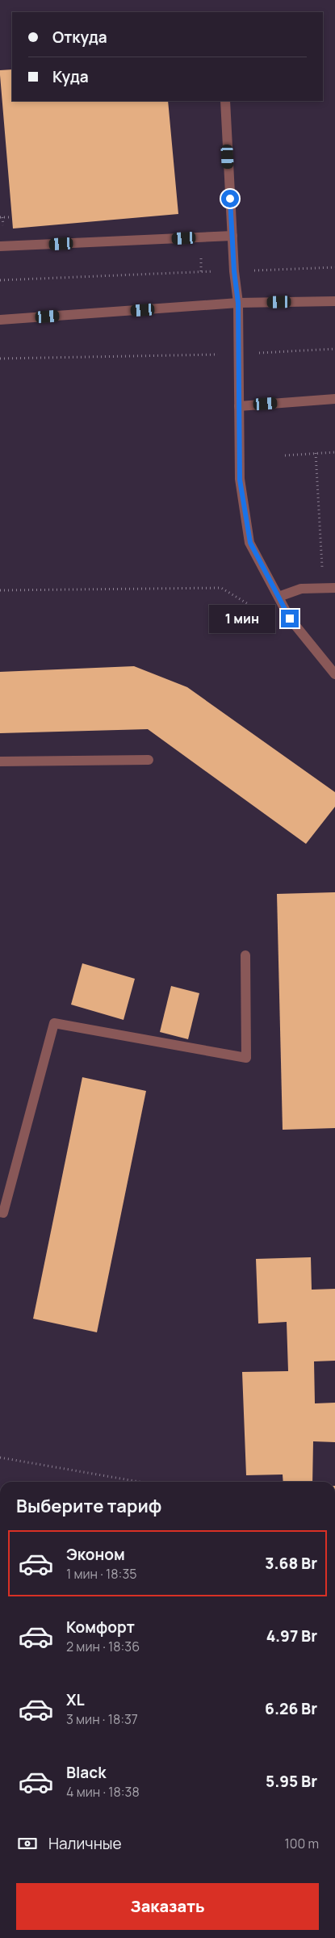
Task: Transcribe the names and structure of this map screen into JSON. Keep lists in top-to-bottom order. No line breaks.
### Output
{"page":{"banner":["Откуда","Куда"],"bubble":"1 мин","heading":"Выберите тариф","list":[{"name":"Эконом","note":"1 мин · 18:35","value":"3.68 Br"},{"name":"Комфорт","note":"2 мин · 18:36","value":"4.97 Br"},{"name":"XL","note":"3 мин · 18:37","value":"6.26 Br"},{"name":"Black","note":"4 мин · 18:38","value":"5.95 Br"}],"pay":["Наличные","100 m"],"buttons":"Заказать"}}
